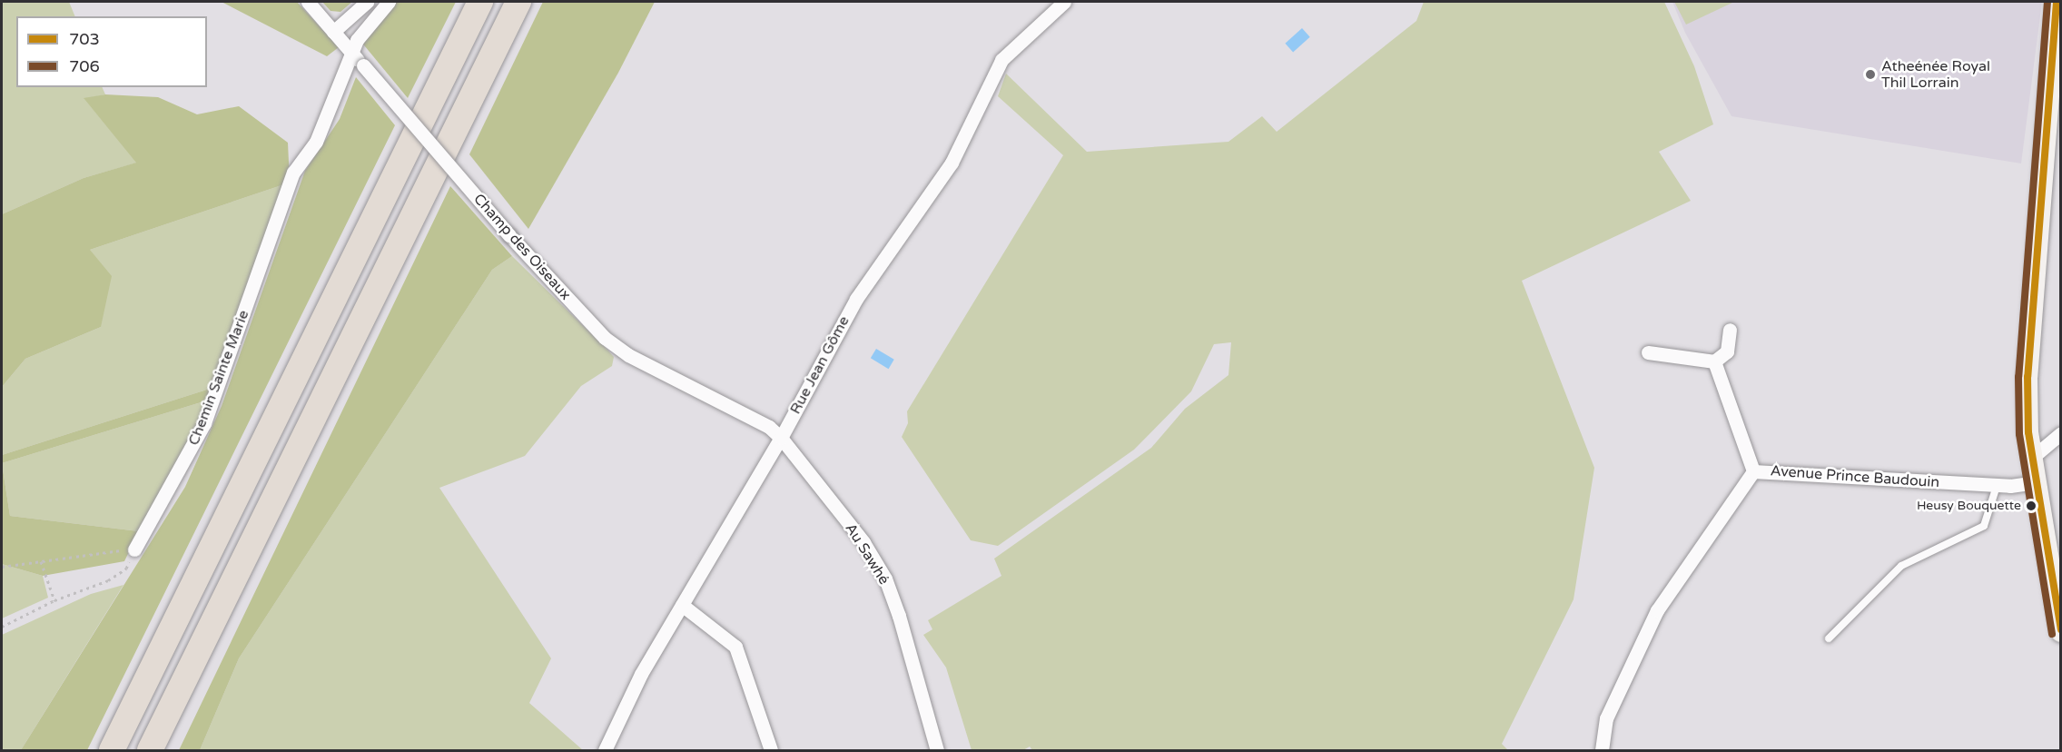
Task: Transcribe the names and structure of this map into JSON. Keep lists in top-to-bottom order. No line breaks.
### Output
{"streets":{"street":["Champ des Oiseaux","Rue Jean Gôme","Chemin Sainte Marie","Avenue Prince Baudouin","Au Sawhé"]},"crossings":[["Champ des Oiseaux","Rue Jean Gôme"],["Champ des Oiseaux","Chemin Sainte Marie"],["Champ des Oiseaux","Au Sawhé"],["Rue Jean Gôme","Au Sawhé"]],"places":["Atheénée Royal Thil Lorrain","Heusy Bouquette"],"lines":["transit line 703","transit line 706"],"legend":["703","706"]}
